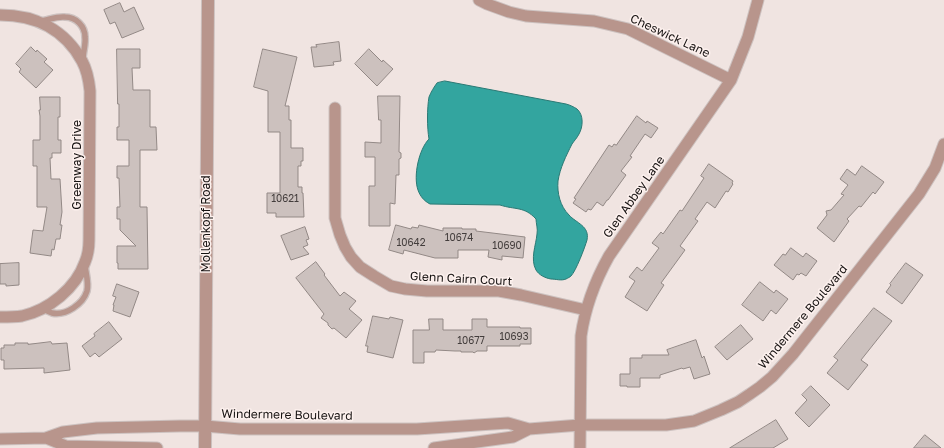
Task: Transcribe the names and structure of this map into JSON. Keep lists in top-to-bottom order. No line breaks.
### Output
{"streets":{"street":["Cheswick Lane","Greenway Drive","Glen Abbey Lane","Mollenkopf Road","Glenn Cairn Court","Windermere Boulevard"]},"crossings":[["Cheswick Lane","Glen Abbey Lane"],["Glen Abbey Lane","Glenn Cairn Court"],["Glen Abbey Lane","Windermere Boulevard"],["Mollenkopf Road","Windermere Boulevard"]],"house_numbers":["10621","10674","10642","10690","10693","10677"]}
